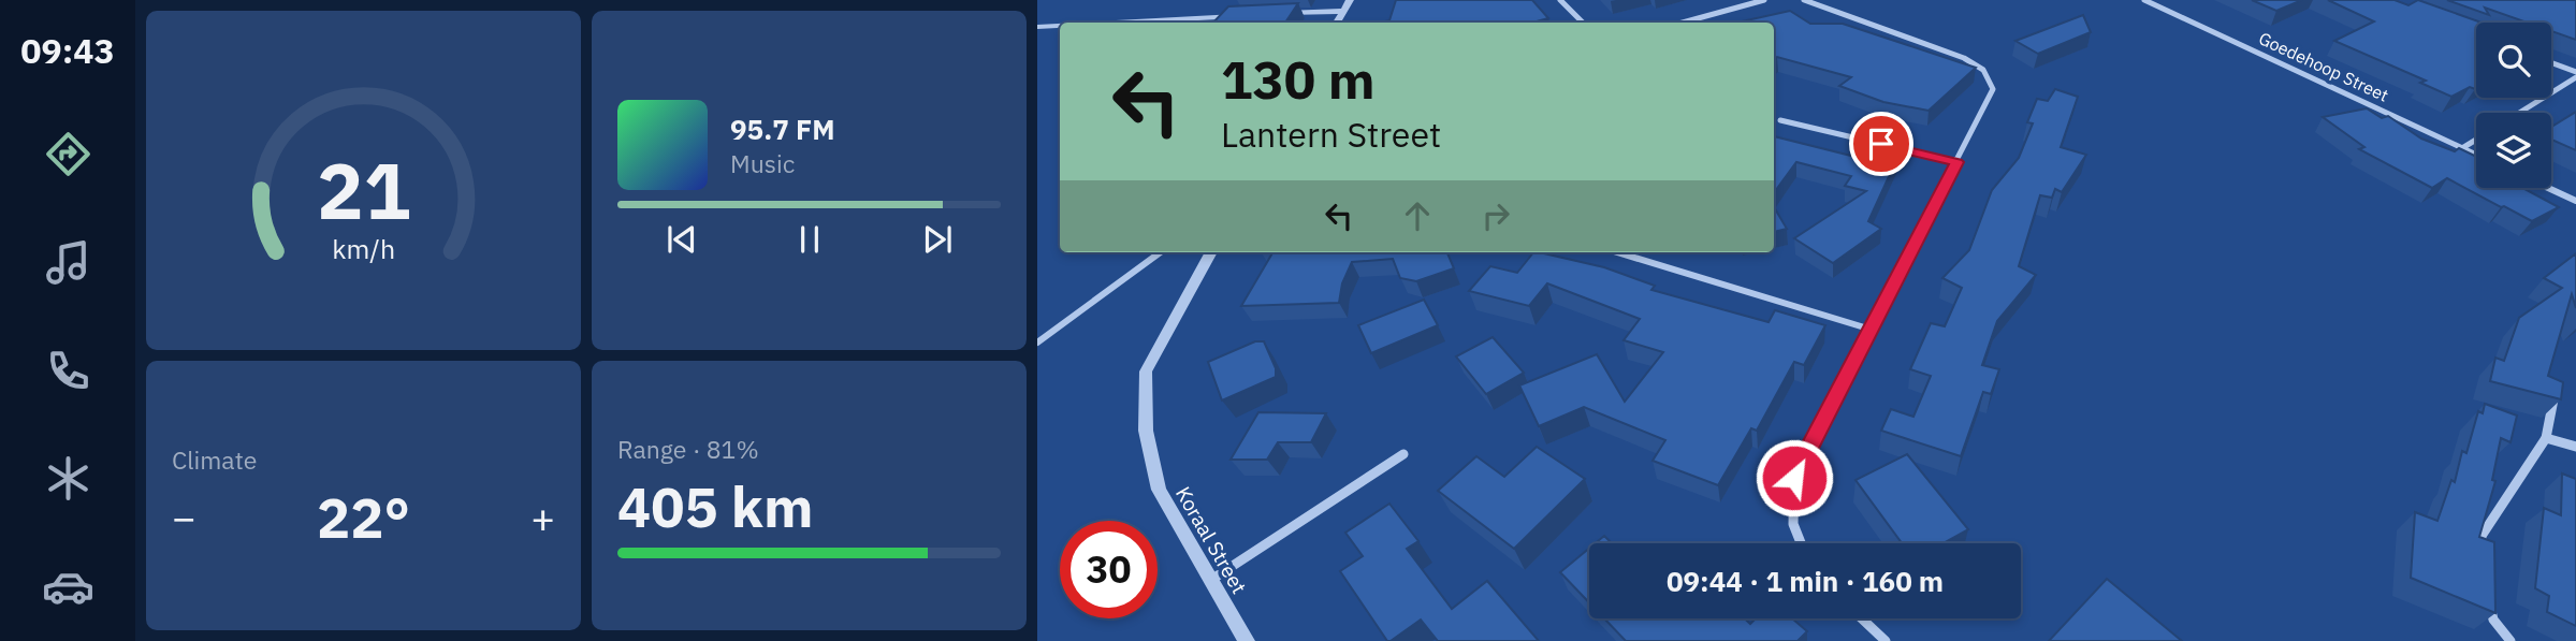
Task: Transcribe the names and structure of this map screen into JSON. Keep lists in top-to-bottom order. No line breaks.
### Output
{"streets":{"street":["Goedehoop Street","Koraal Street"]},"page":{"tabs":"09:43","turn":["130 m","Lantern Street"],"song":["95.7 FM","Music"],"tile":["Climate",["Range · 81%","405 km"]],"heat":["−","22°","+"],"limit":"30","trip":"09:44 · 1 min · 160 m","gauge":["21","km/h"]}}
